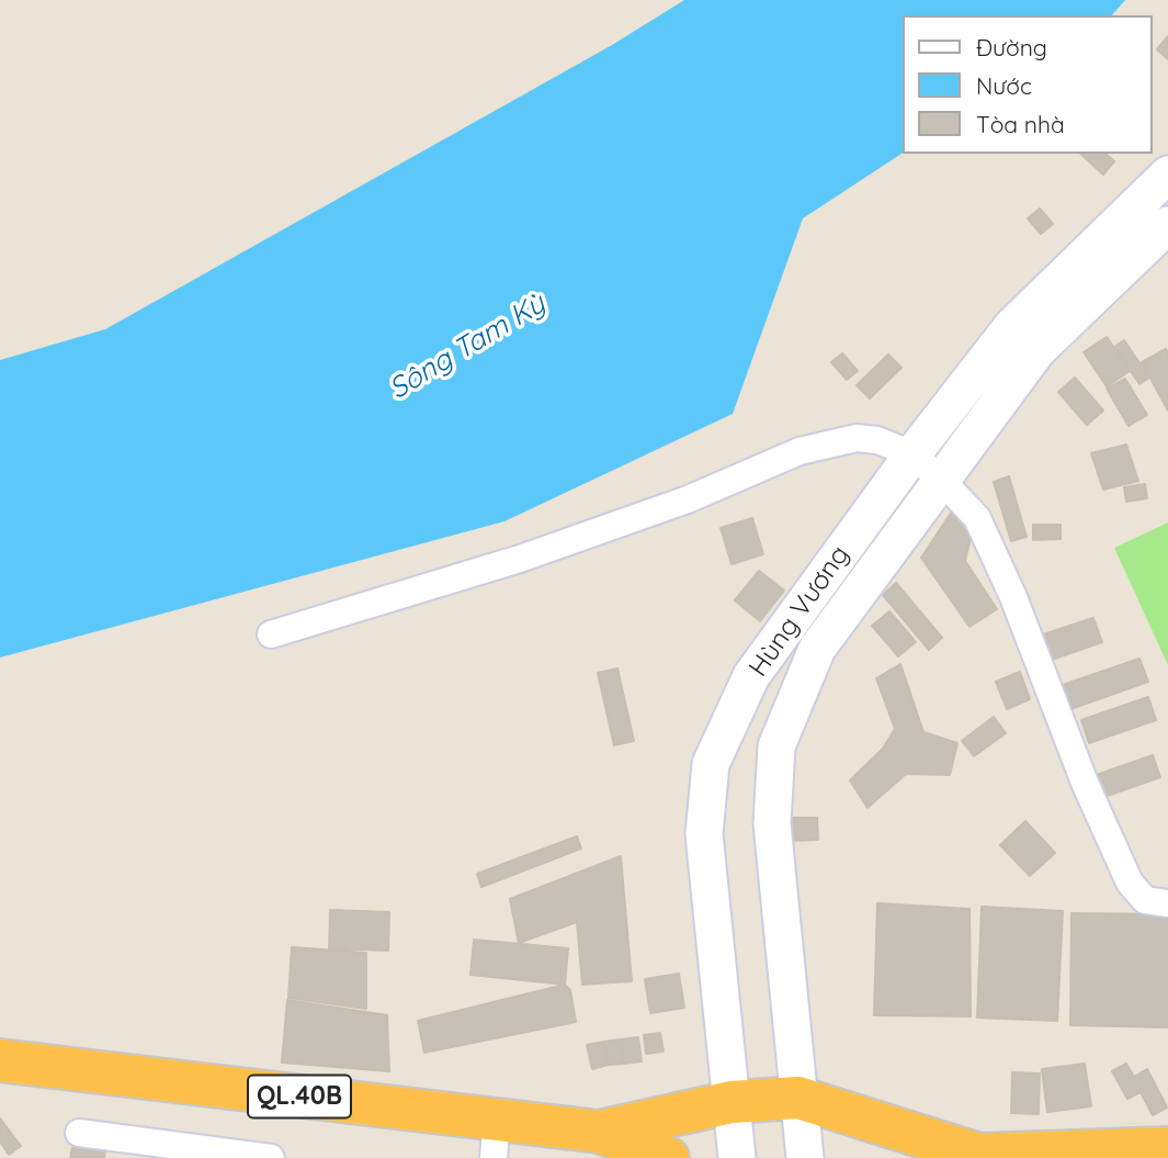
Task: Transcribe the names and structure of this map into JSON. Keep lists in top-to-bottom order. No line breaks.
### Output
{"streets":{"highway":["QL.40B"],"main road":["Hùng Vương"]},"water":["Sông Tam Kỳ"],"legend":["Đường","Nước","Tòa nhà"]}
